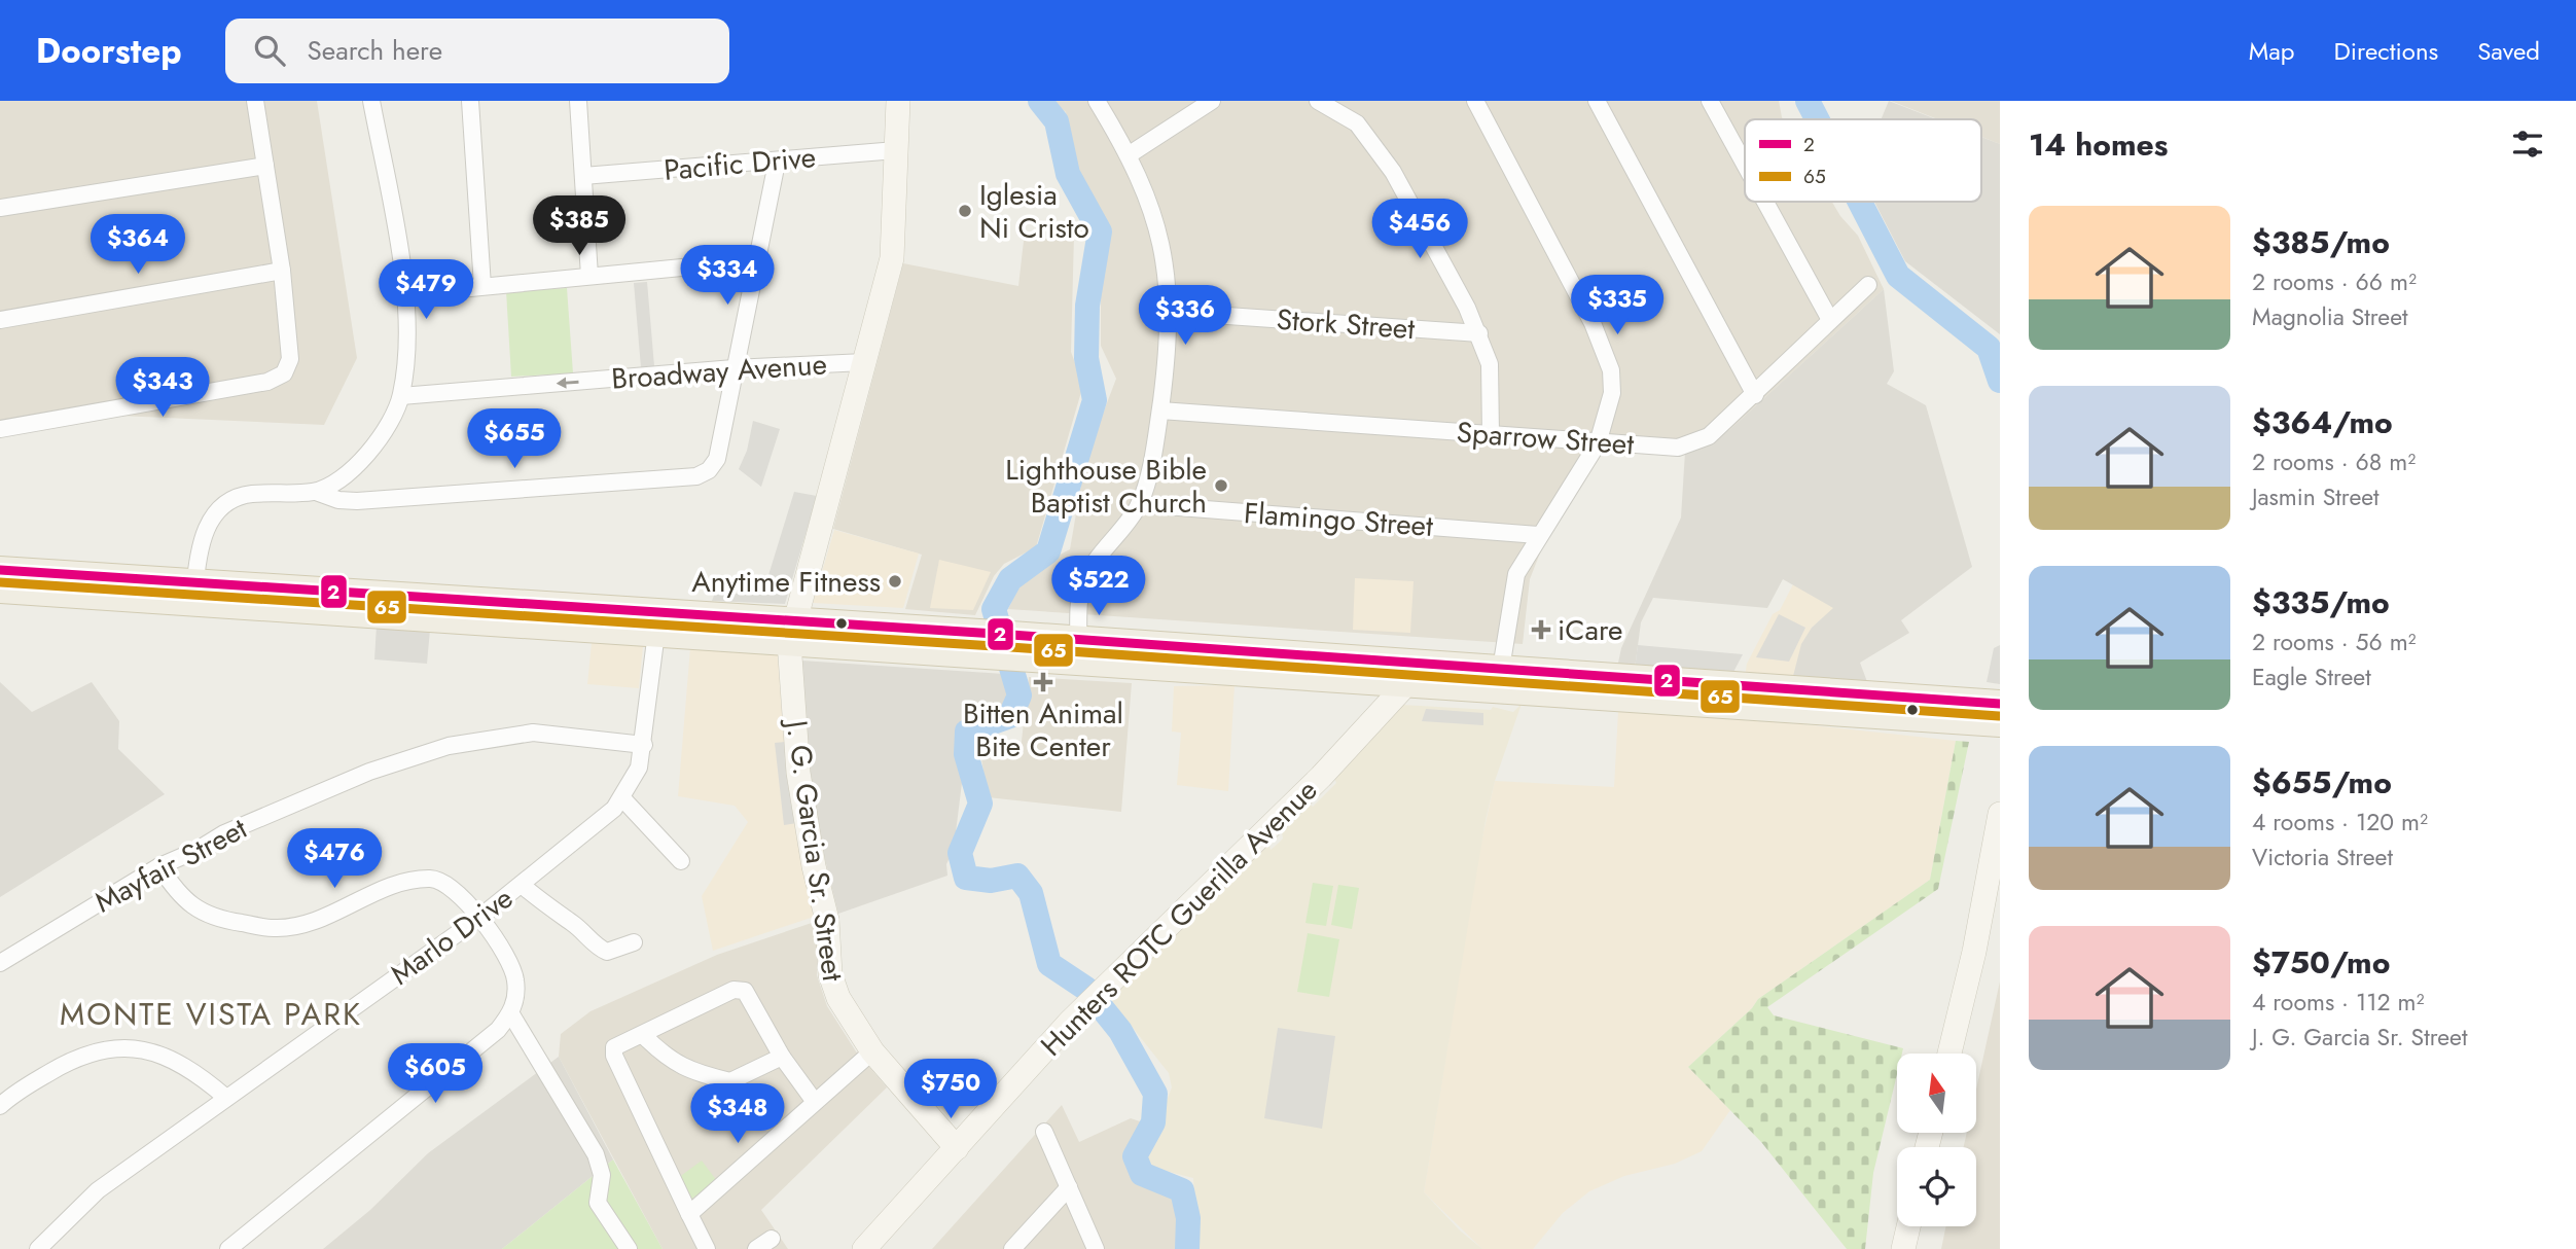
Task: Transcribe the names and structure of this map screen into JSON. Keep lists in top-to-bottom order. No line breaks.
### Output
{"streets":{"street":["Pacific Drive","Stork Street","Broadway Avenue","Sparrow Street","Flamingo Street","J. G. Garcia Sr. Street","Mayfair Street","Hunters ROTC Guerilla Avenue","Marlo Drive"]},"crossings":[["Pacific Drive","J. G. Garcia Sr. Street"],["Broadway Avenue","J. G. Garcia Sr. Street"],["J. G. Garcia Sr. Street","Hunters ROTC Guerilla Avenue"],["Mayfair Street","Marlo Drive"]],"districts":["MONTE VISTA PARK"],"places":{"other":["Iglesia Ni Cristo","Lighthouse Bible Baptist Church","Anytime Fitness"],"health":["iCare","Bitten Animal Bite Center"]},"lines":["transit line 2","transit line 65"],"legend":["2","65"],"north":"top","page":{"header":"Doorstep","search":"Search here","nav":["Map","Directions","Saved"],"heading":"14 homes","list":[{"name":"$385/mo","note":"2 rooms · 66 m² · Magnolia Street"},{"name":"$364/mo","note":"2 rooms · 68 m² · Jasmin Street"},{"name":"$335/mo","note":"2 rooms · 56 m² · Eagle Street"},{"name":"$655/mo","note":"4 rooms · 120 m² · Victoria Street"},{"name":"$750/mo","note":"4 rooms · 112 m² · J. G. Garcia Sr. Street"}],"price":["$385","$456","$364","$334","$479","$335","$336","$343","$655","$522","$476","$605","$750","$348"]}}
